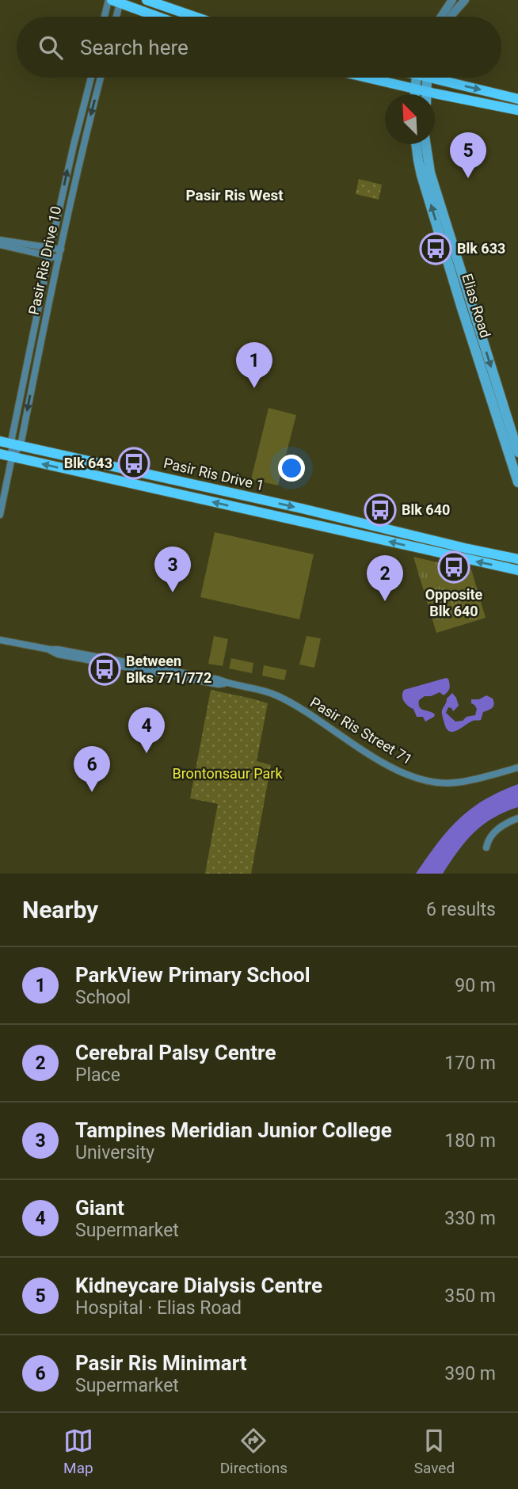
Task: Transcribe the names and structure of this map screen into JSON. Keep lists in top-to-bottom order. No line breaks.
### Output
{"streets":{"main road":["Elias Road","Pasir Ris Drive 1"],"street":["Pasir Ris Drive 10","Pasir Ris Street 71"]},"crossings":[["Pasir Ris Drive 10","Pasir Ris Drive 1"]],"districts":["Pasir Ris West"],"parks":["Brontonsaur Park"],"places":{"bus stop":["Blk 633","Blk 643","Blk 640","Opposite Blk 640","Between Blks 771/772"]},"north":"top left","page":{"search":"Search here","pins":["5","1","3","2","4","6"],"heading":["Nearby","6 results"],"list":[{"mark":"1","name":"ParkView Primary School","note":"School","value":"90 m"},{"mark":"2","name":"Cerebral Palsy Centre","note":"Place","value":"170 m"},{"mark":"3","name":"Tampines Meridian Junior College","note":"University","value":"180 m"},{"mark":"4","name":"Giant","note":"Supermarket","value":"330 m"},{"mark":"5","name":"Kidneycare Dialysis Centre","note":"Hospital · Elias Road","value":"350 m"},{"mark":"6","name":"Pasir Ris Minimart","note":"Supermarket","value":"390 m"}],"nav":["Map","Directions","Saved"]}}
